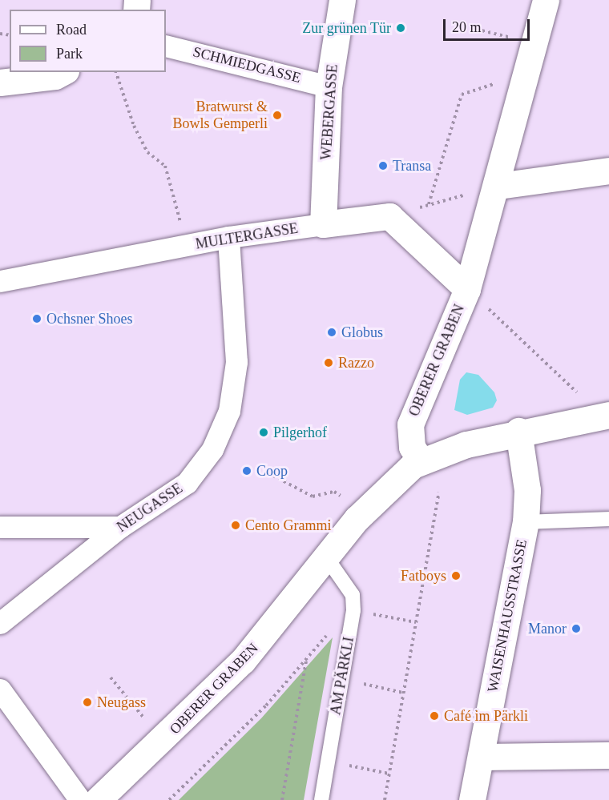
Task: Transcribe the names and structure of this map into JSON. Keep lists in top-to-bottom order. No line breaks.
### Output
{"streets":{"street":["SCHMIEDGASSE","WEBERGASSE","MULTERGASSE","OBERER GRABEN","NEUGASSE","WAISENHAUSSTRASSE"],"lane":["AM PÄRKLI"]},"crossings":[["SCHMIEDGASSE","WEBERGASSE"],["WEBERGASSE","MULTERGASSE"],["MULTERGASSE","NEUGASSE"],["OBERER GRABEN","AM PÄRKLI"]],"places":["Zur grünen Tür","Bratwurst & Bowls Gemperli","Transa","Ochsner Shoes","Globus","Razzo","Pilgerhof","Coop","Cento Grammi","Fatboys","Manor","Neugass","Café im Pärkli"],"legend":["Road","Park"],"scale_bar":"20 m"}
